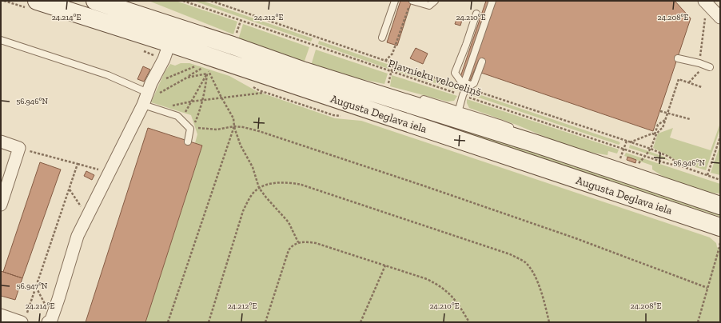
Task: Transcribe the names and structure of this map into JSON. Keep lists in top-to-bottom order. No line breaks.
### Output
{"streets":{"main road":["Augusta Deglava iela"],"path":["Pļavnieku veloceliņš"]},"coordinates":["24.214°E","24.210°E","24.208°E","24.212°E","56.946°N","56.947°N"]}
